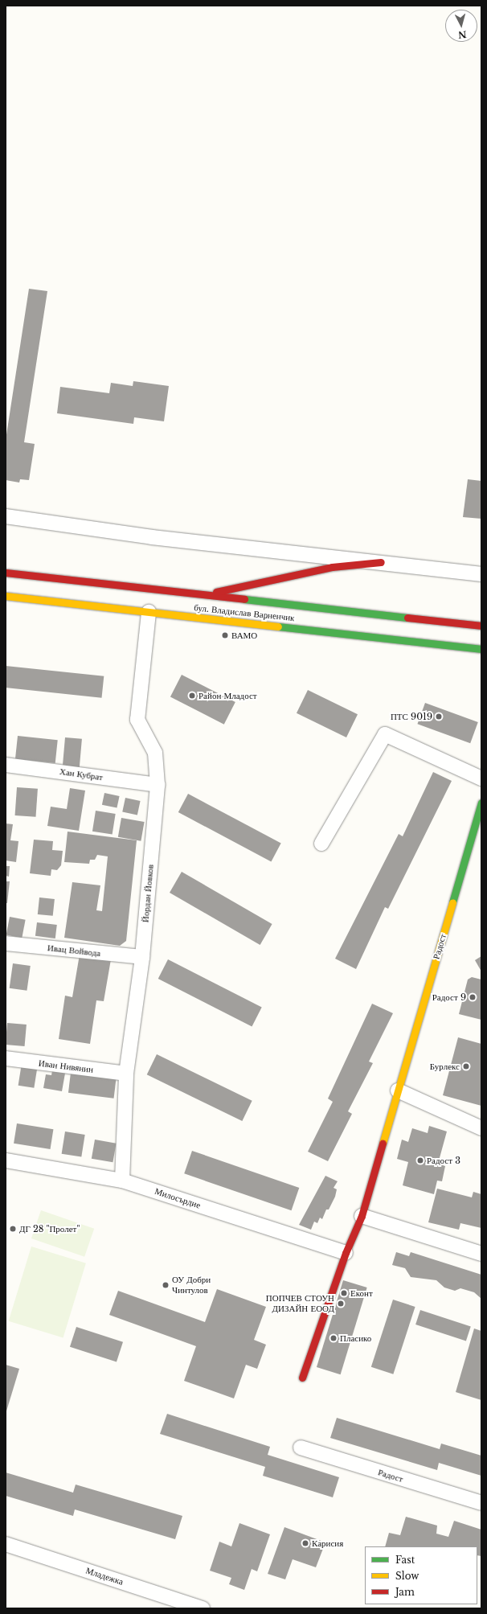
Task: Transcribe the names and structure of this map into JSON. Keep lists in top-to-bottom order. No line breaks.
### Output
{"streets":{"main road":["бул. Владислав Варненчик","Радост"],"street":["Хан Кубрат","Йордан Йовков","Ивац Войвода","Иван Нивянин","Милосърдие","Младежка"]},"crossings":[["бул. Владислав Варненчик","Йордан Йовков"],["Хан Кубрат","Йордан Йовков"],["Йордан Йовков","Ивац Войвода"],["Йордан Йовков","Иван Нивянин"],["Йордан Йовков","Милосърдие"],["Радост","Милосърдие"]],"places":["ВАМО","Район Младост","ПТС 9019","Радост 9","Бурлекс","Радост 3","ДГ 28 \"Пролет\"","ОУ Добри Чинтулов","Еконт","ПОПЧЕВ СТОУН ДИЗАЙН ЕООД","Пласико","Карисия"],"legend":["Fast","Slow","Jam"],"north":"bottom"}
